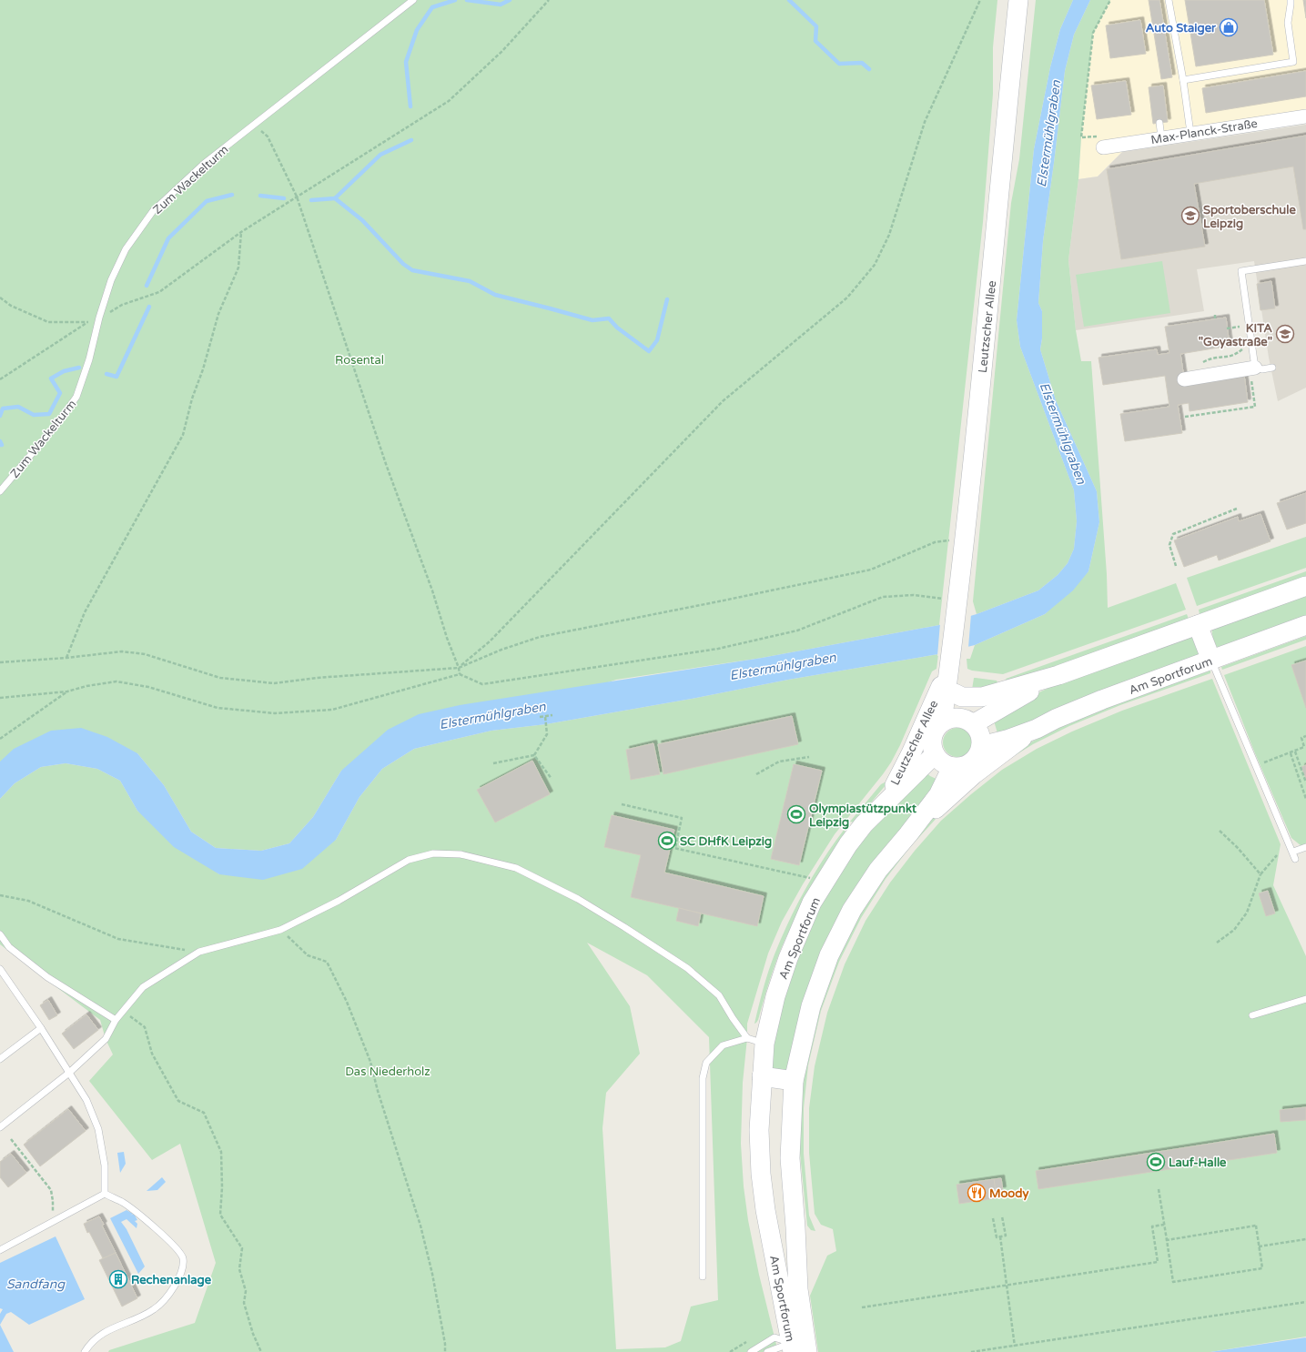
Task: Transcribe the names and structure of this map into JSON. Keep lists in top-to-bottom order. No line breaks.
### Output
{"streets":{"main road":["Leutzscher Allee","Am Sportforum"],"street":["Max-Planck-Straße"],"lane":["Zum Wackelturm"]},"crossings":[["Leutzscher Allee","Am Sportforum"]],"water":["Elstermühlgraben","Sandfang"],"parks":["Rosental","Das Niederholz"],"places":{"shop":["Auto Staiger"],"school or university":["Sportoberschule Leipzig","KITA \"Goyastraße\""],"sports":["Olympiastützpunkt Leipzig","SC DHfK Leipzig","Lauf-Halle"],"restaurant":["Moody"],"building":["Rechenanlage"]}}
